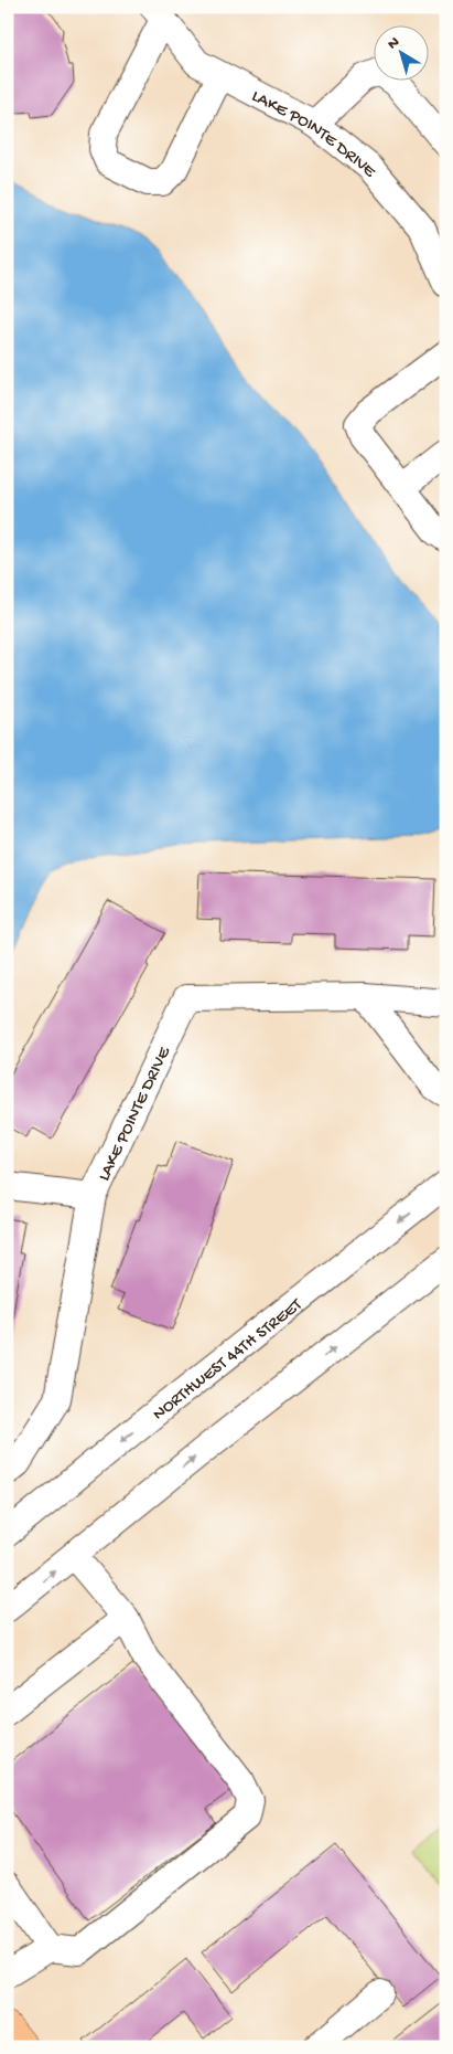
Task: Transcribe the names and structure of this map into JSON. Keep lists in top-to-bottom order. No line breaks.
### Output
{"streets":{"street":["LAKE POINTE DRIVE","NORTHWEST 44TH STREET"]},"north":"top left"}
